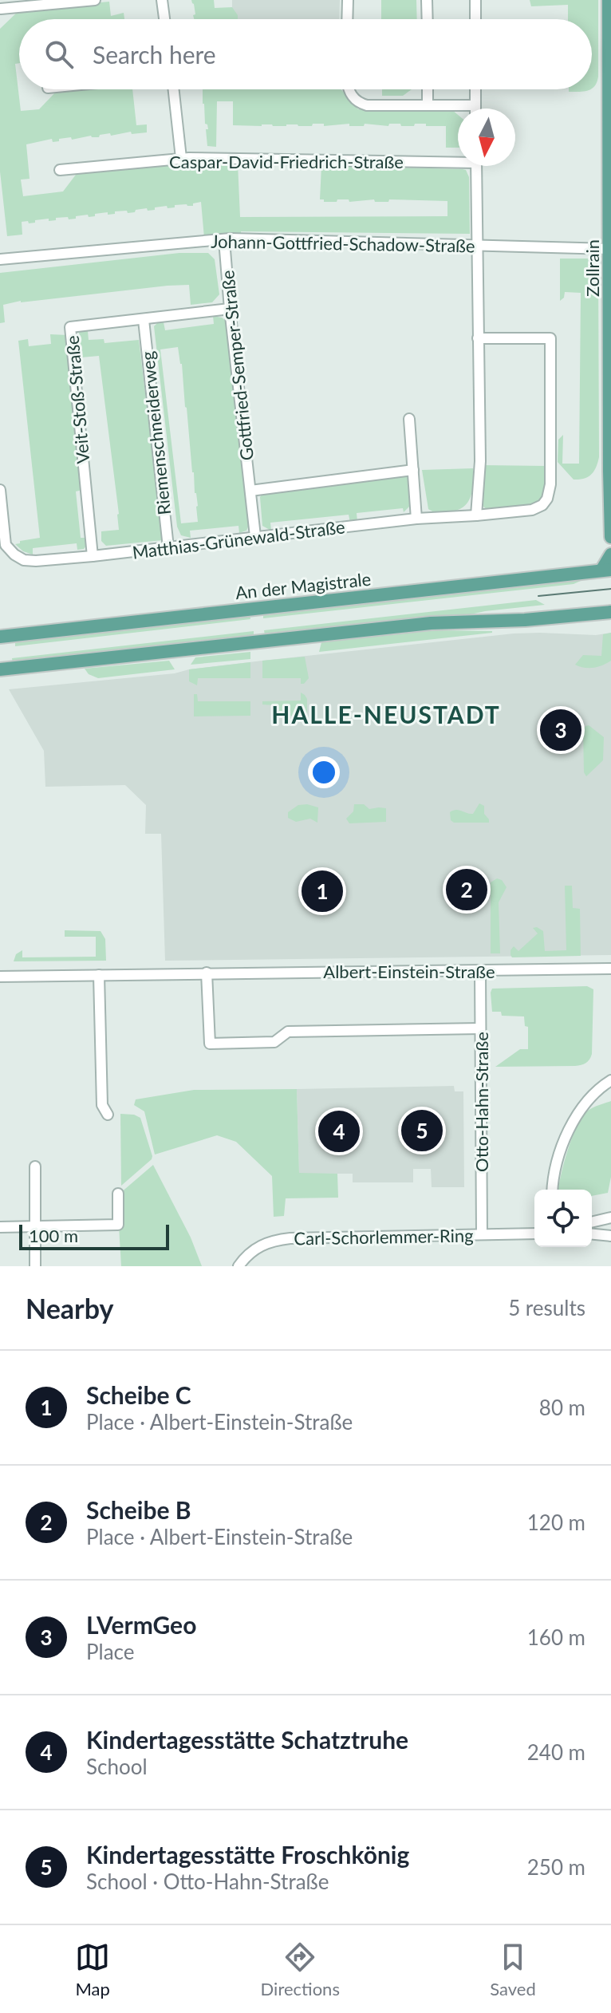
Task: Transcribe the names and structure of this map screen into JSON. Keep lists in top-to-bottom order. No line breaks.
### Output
{"streets":{"main road":["Zollrain","An der Magistrale"],"street":["Caspar-David-Friedrich-Straße","Johann-Gottfried-Schadow-Straße","Gottfried-Semper-Straße","Veit-Stoß-Straße","Riemenschneiderweg","Matthias-Grünewald-Straße","Albert-Einstein-Straße","Otto-Hahn-Straße","Carl-Schorlemmer-Ring"]},"crossings":[["Johann-Gottfried-Schadow-Straße","Zollrain"],["Johann-Gottfried-Schadow-Straße","Gottfried-Semper-Straße"],["Gottfried-Semper-Straße","Veit-Stoß-Straße"],["Gottfried-Semper-Straße","Matthias-Grünewald-Straße"],["Veit-Stoß-Straße","Riemenschneiderweg"],["Veit-Stoß-Straße","Matthias-Grünewald-Straße"],["Riemenschneiderweg","Matthias-Grünewald-Straße"],["Albert-Einstein-Straße","Otto-Hahn-Straße"],["Otto-Hahn-Straße","Carl-Schorlemmer-Ring"]],"districts":["HALLE-NEUSTADT"],"scale_bar":"100 m","north":"bottom","page":{"search":"Search here","pins":["3","2","1","5","4"],"scale":"100 m","heading":["Nearby","5 results"],"list":[{"mark":"1","name":"Scheibe C","note":"Place · Albert-Einstein-Straße","value":"80 m"},{"mark":"2","name":"Scheibe B","note":"Place · Albert-Einstein-Straße","value":"120 m"},{"mark":"3","name":"LVermGeo","note":"Place","value":"160 m"},{"mark":"4","name":"Kindertagesstätte Schatztruhe","note":"School","value":"240 m"},{"mark":"5","name":"Kindertagesstätte Froschkönig","note":"School · Otto-Hahn-Straße","value":"250 m"}],"nav":["Map","Directions","Saved"]}}
